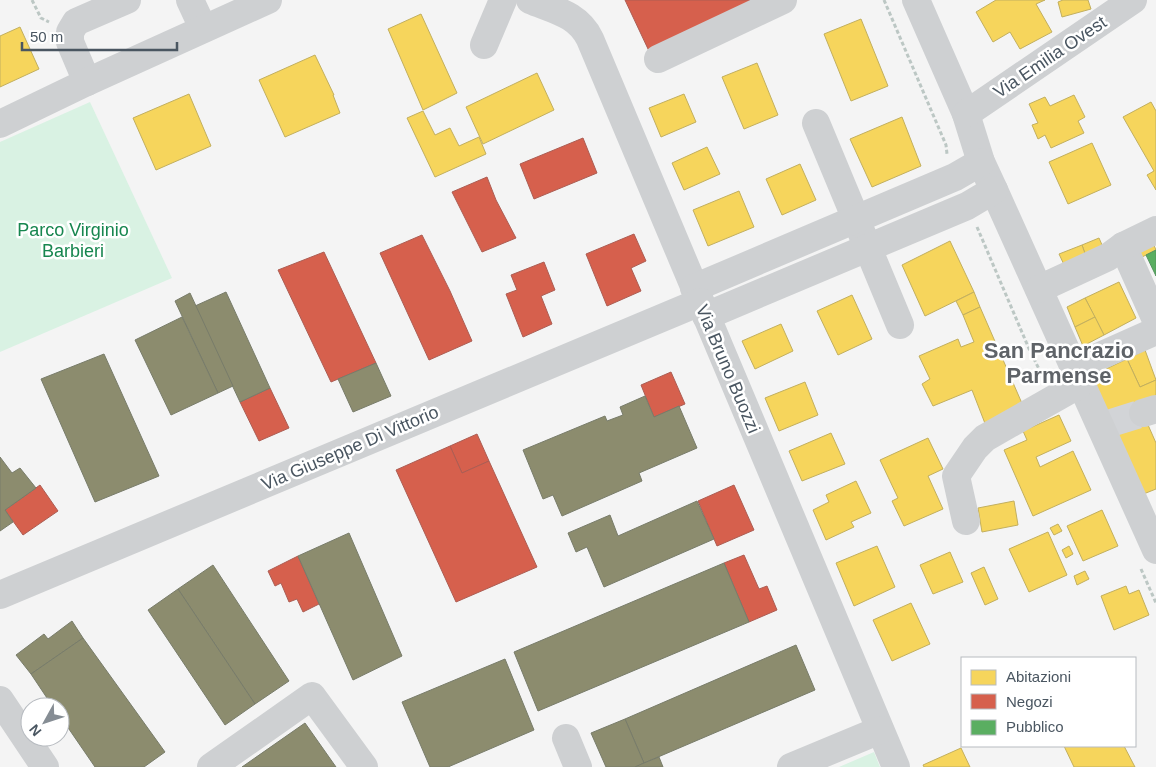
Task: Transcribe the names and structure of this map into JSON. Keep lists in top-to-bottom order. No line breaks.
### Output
{"streets":{"street":["Via Emilia Ovest","Via Bruno Buozzi","Via Giuseppe Di Vittorio"]},"crossings":[["Via Bruno Buozzi","Via Giuseppe Di Vittorio"]],"districts":["San Pancrazio Parmense"],"parks":["Parco Virginio Barbieri"],"legend":["Abitazioni","Negozi","Pubblico"],"scale_bar":"50 m","north":"bottom left"}
